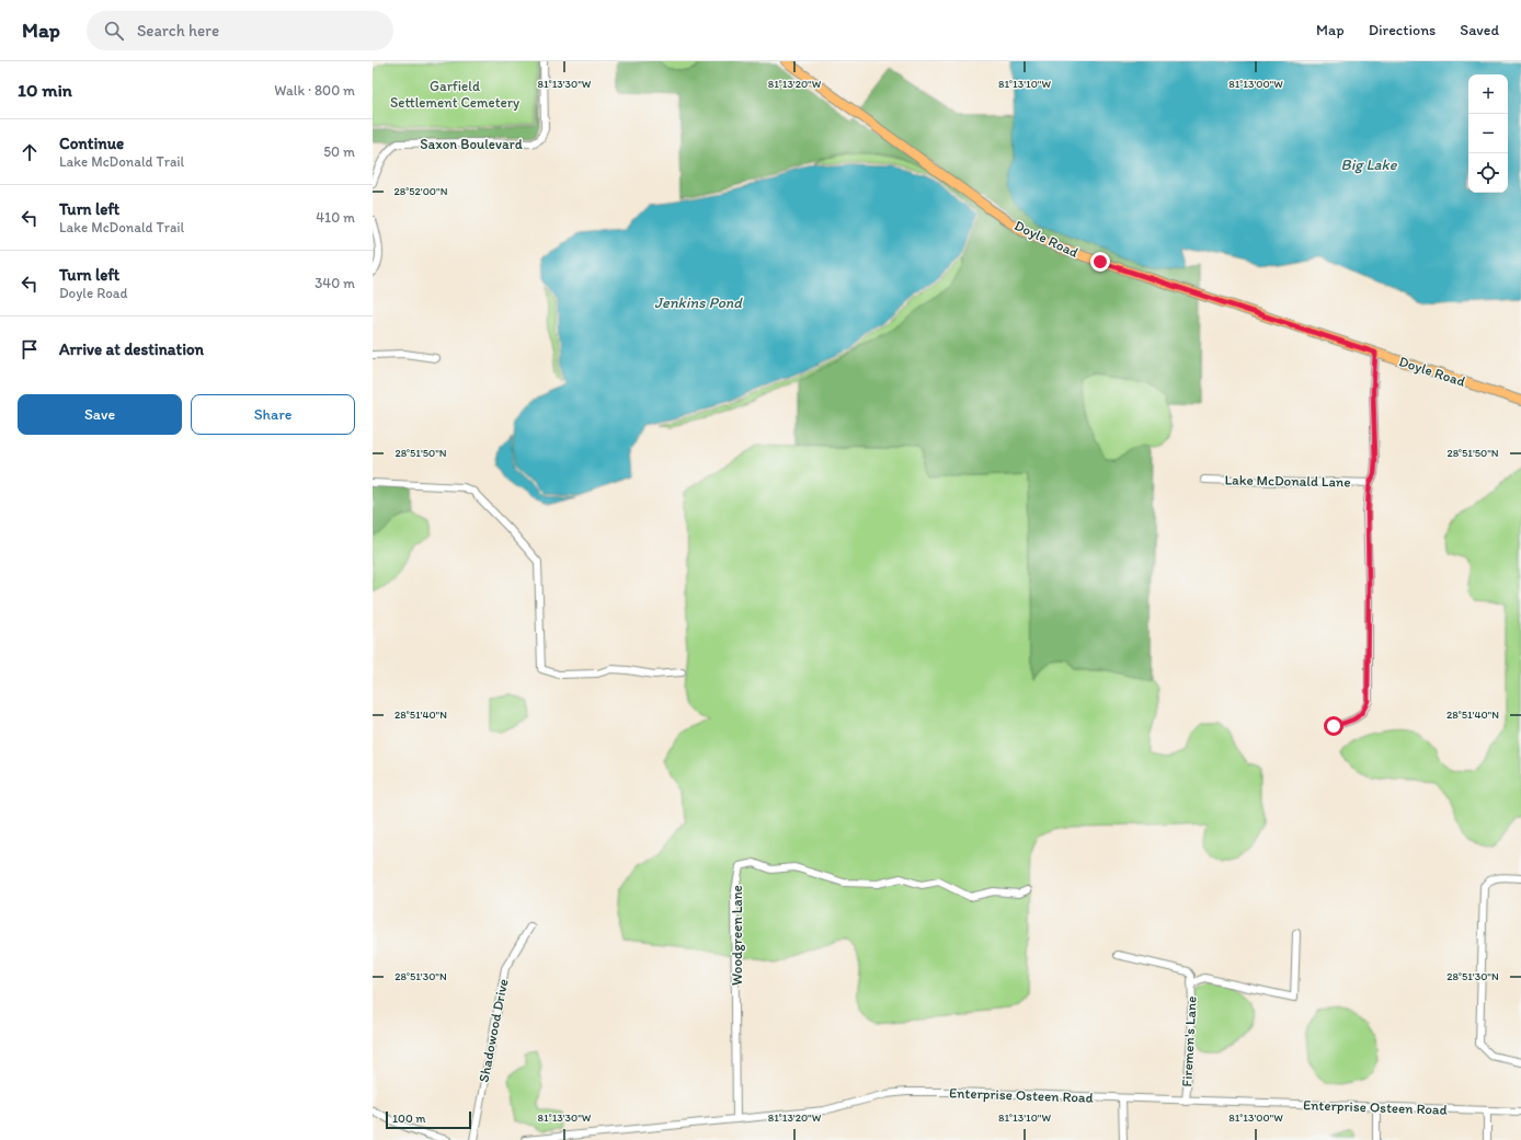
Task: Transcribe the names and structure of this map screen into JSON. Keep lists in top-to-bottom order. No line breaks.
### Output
{"streets":{"main road":["Doyle Road"],"street":["Saxon Boulevard","Lake McDonald Lane","Woodgreen Lane","Shadowood Drive","Firemen's Lane","Enterprise Osteen Road"]},"crossings":[["Woodgreen Lane","Enterprise Osteen Road"],["Firemen's Lane","Enterprise Osteen Road"]],"water":["Big Lake","Jenkins Pond"],"parks":["Garfield Settlement Cemetery"],"scale_bar":"100 m","page":{"header":"Map","search":"Search here","nav":["Map","Directions","Saved"],"heading":["10 min","Walk · 800 m"],"map_buttons":["+","−"],"list":[["Continue","Lake McDonald Trail","50 m"],["Turn left","Lake McDonald Trail","410 m"],["Turn left","Doyle Road","340 m"],"Arrive at destination"],"buttons":["Save","Share"],"scale":"100 m"},"coordinates":["81°13'30\"W","81°13'20\"W","81°13'10\"W","81°13'00\"W","28°52'00\"N","28°51'50\"N","28°51'40\"N","28°51'30\"N"]}
